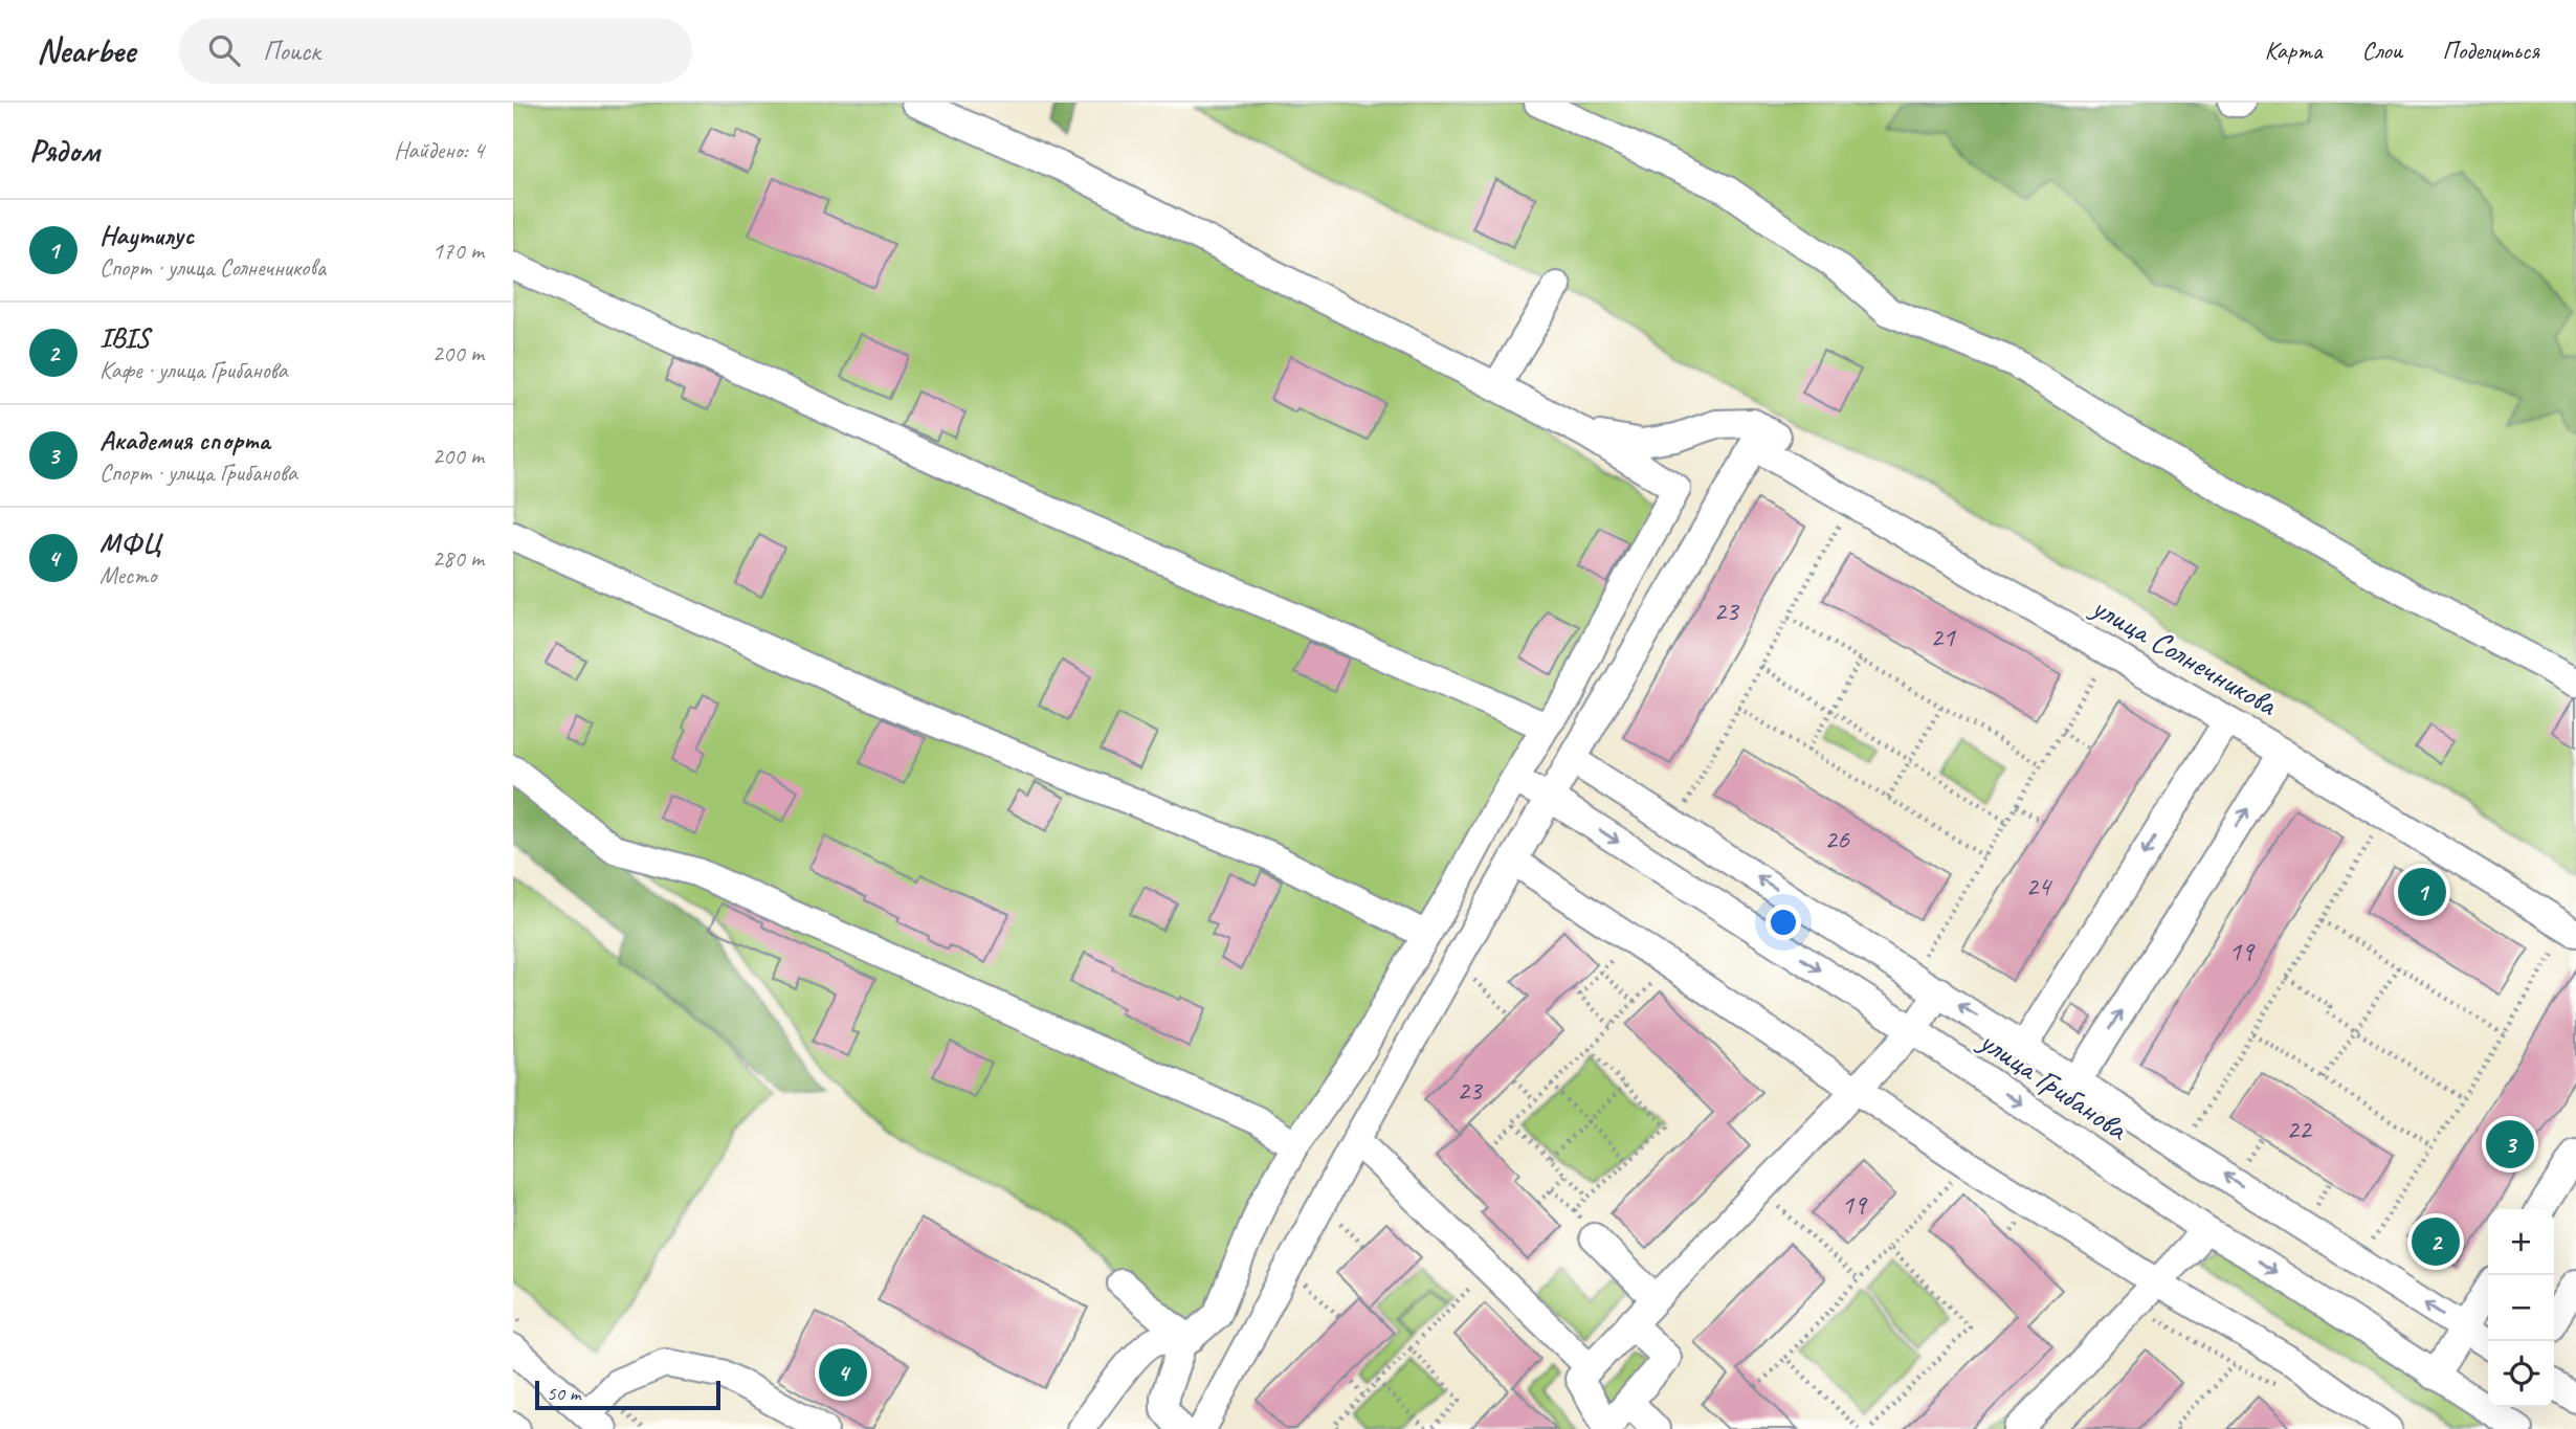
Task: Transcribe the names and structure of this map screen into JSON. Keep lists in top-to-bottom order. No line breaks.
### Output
{"streets":{"street":["улица Солнечникова","улица Грибанова"]},"house_numbers":["23","21","26","24","19","23","22","19"],"scale_bar":"50 m","page":{"header":"Nearbee","search":"Поиск","nav":["Карта","Слои","Поделиться"],"heading":["Рядом","Найдено: 4"],"list":[{"mark":"1","name":"Наутилус","note":"Спорт · улица Солнечникова","value":"170 m"},{"mark":"2","name":"IBIS","note":"Кафе · улица Грибанова","value":"200 m"},{"mark":"3","name":"Академия спорта","note":"Спорт · улица Грибанова","value":"200 m"},{"mark":"4","name":"МФЦ","note":"Место","value":"280 m"}],"pins":["1","3","2","4"],"map_buttons":["+","−"],"scale":"50 m"}}
